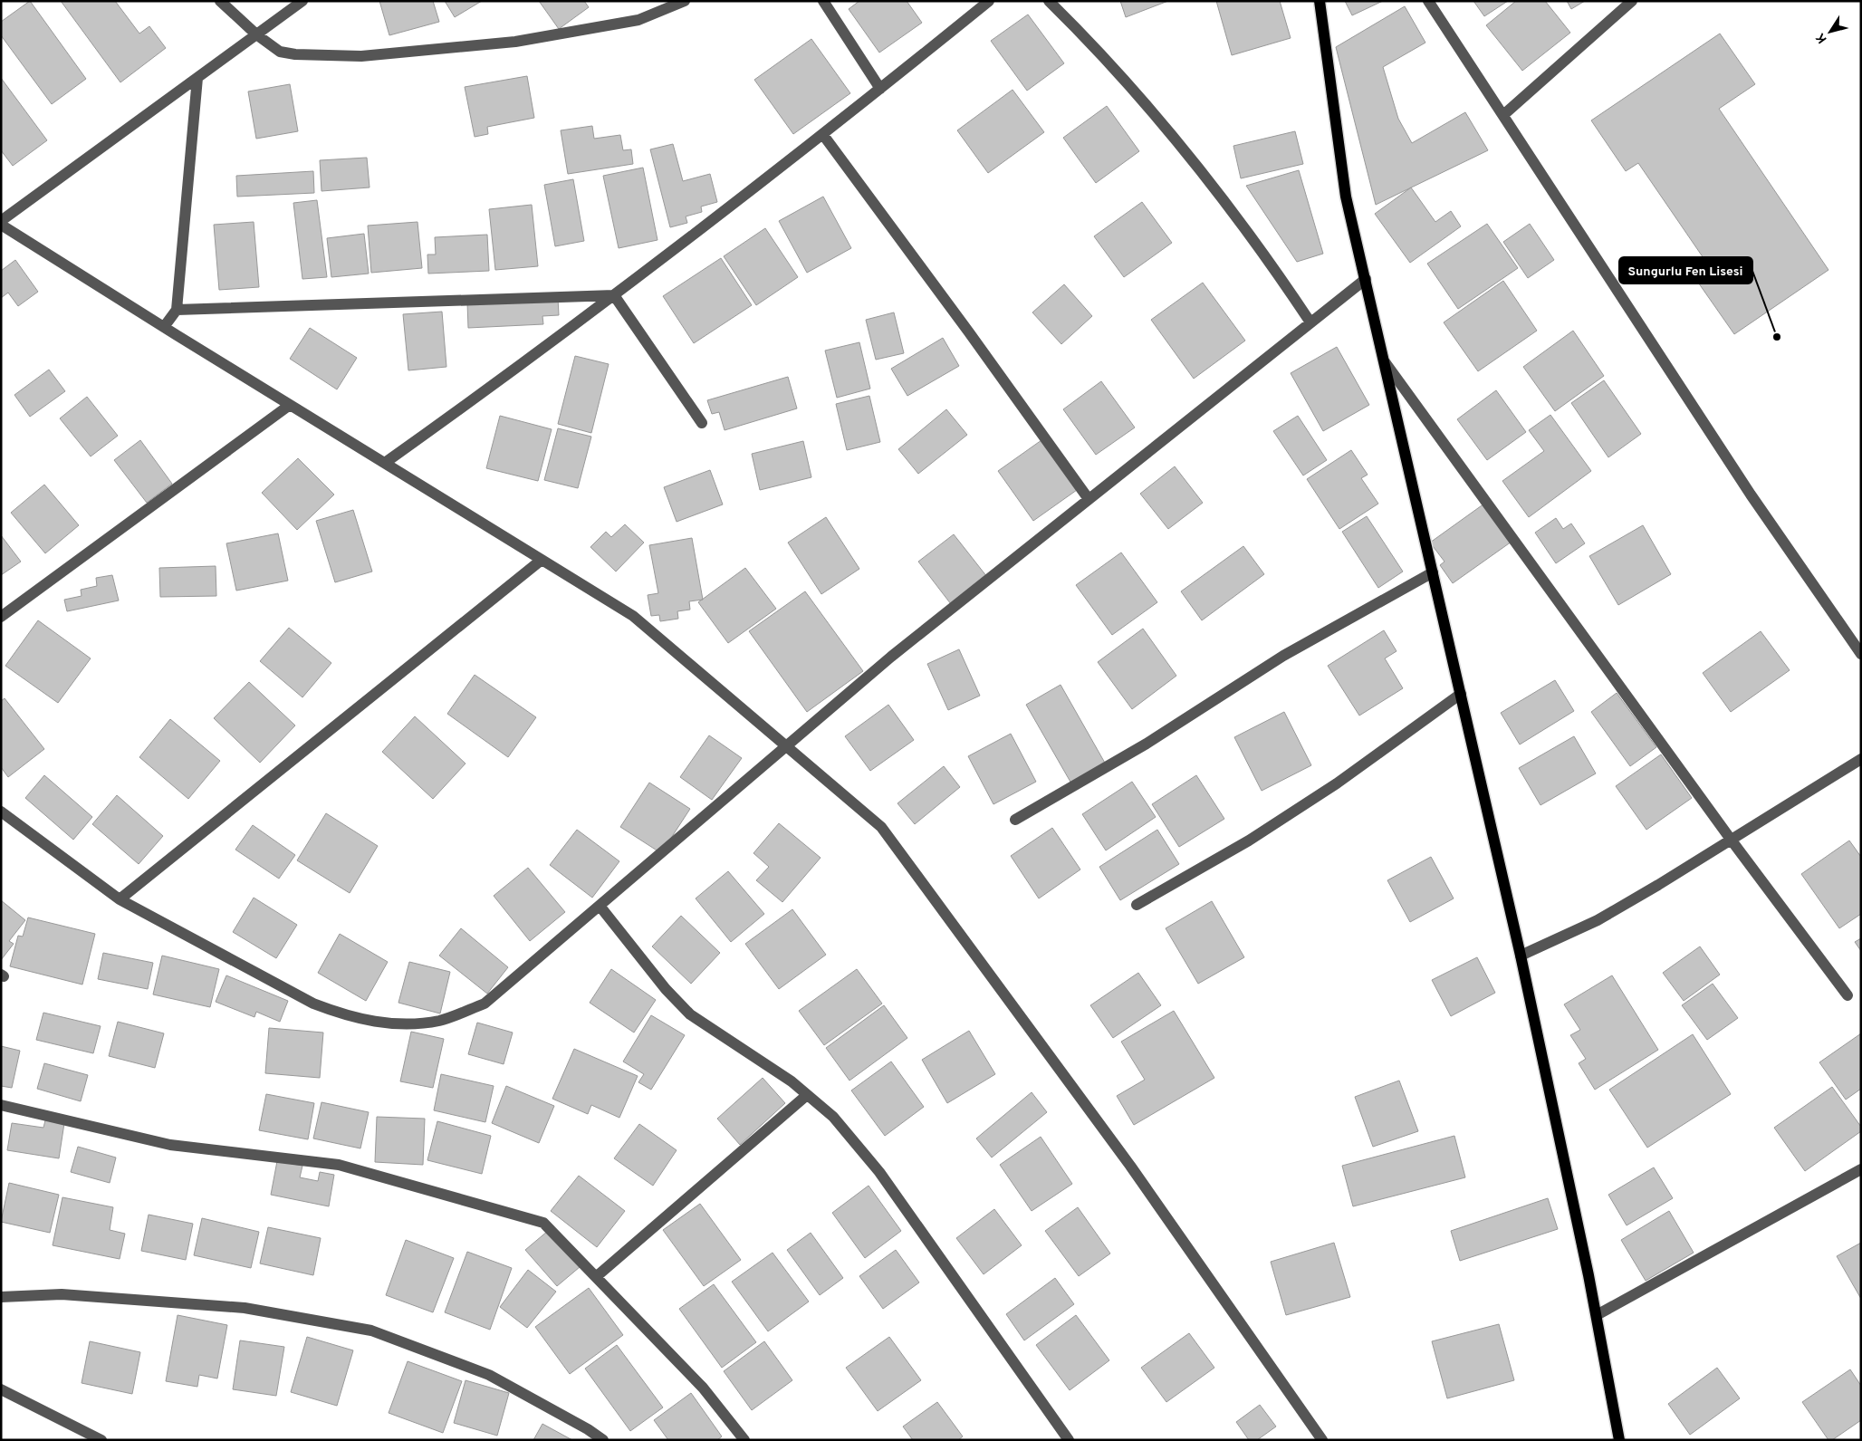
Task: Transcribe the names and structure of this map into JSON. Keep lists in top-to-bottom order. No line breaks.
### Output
{"places":["Sungurlu Fen Lisesi"],"north":"bottom left"}
